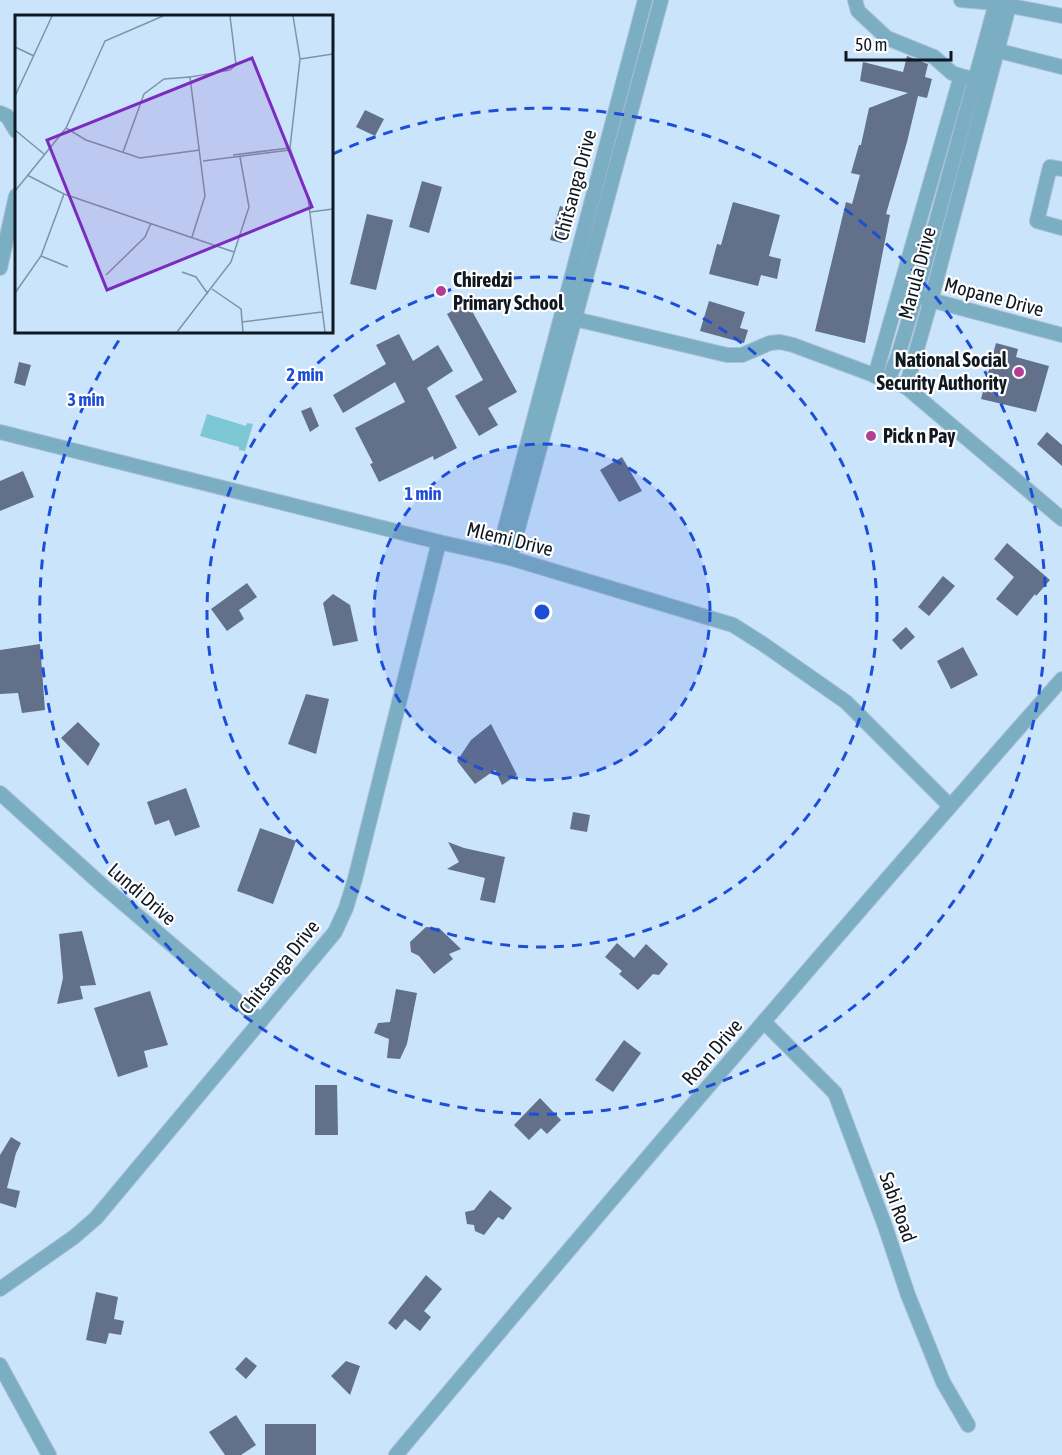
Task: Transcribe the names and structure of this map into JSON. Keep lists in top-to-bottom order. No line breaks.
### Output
{"streets":{"street":["Chitsanga Drive","Marula Drive","Mopane Drive","Mlemi Drive","Lundi Drive","Roan Drive","Sabi Road"]},"crossings":[["Chitsanga Drive","Mlemi Drive"],["Chitsanga Drive","Lundi Drive"],["Marula Drive","Mopane Drive"],["Mlemi Drive","Roan Drive"],["Roan Drive","Sabi Road"]],"places":["Chiredzi Primary School","National Social Security Authority","Pick n Pay"],"scale_bar":"50 m","rings":["2 min","3 min","1 min"]}
